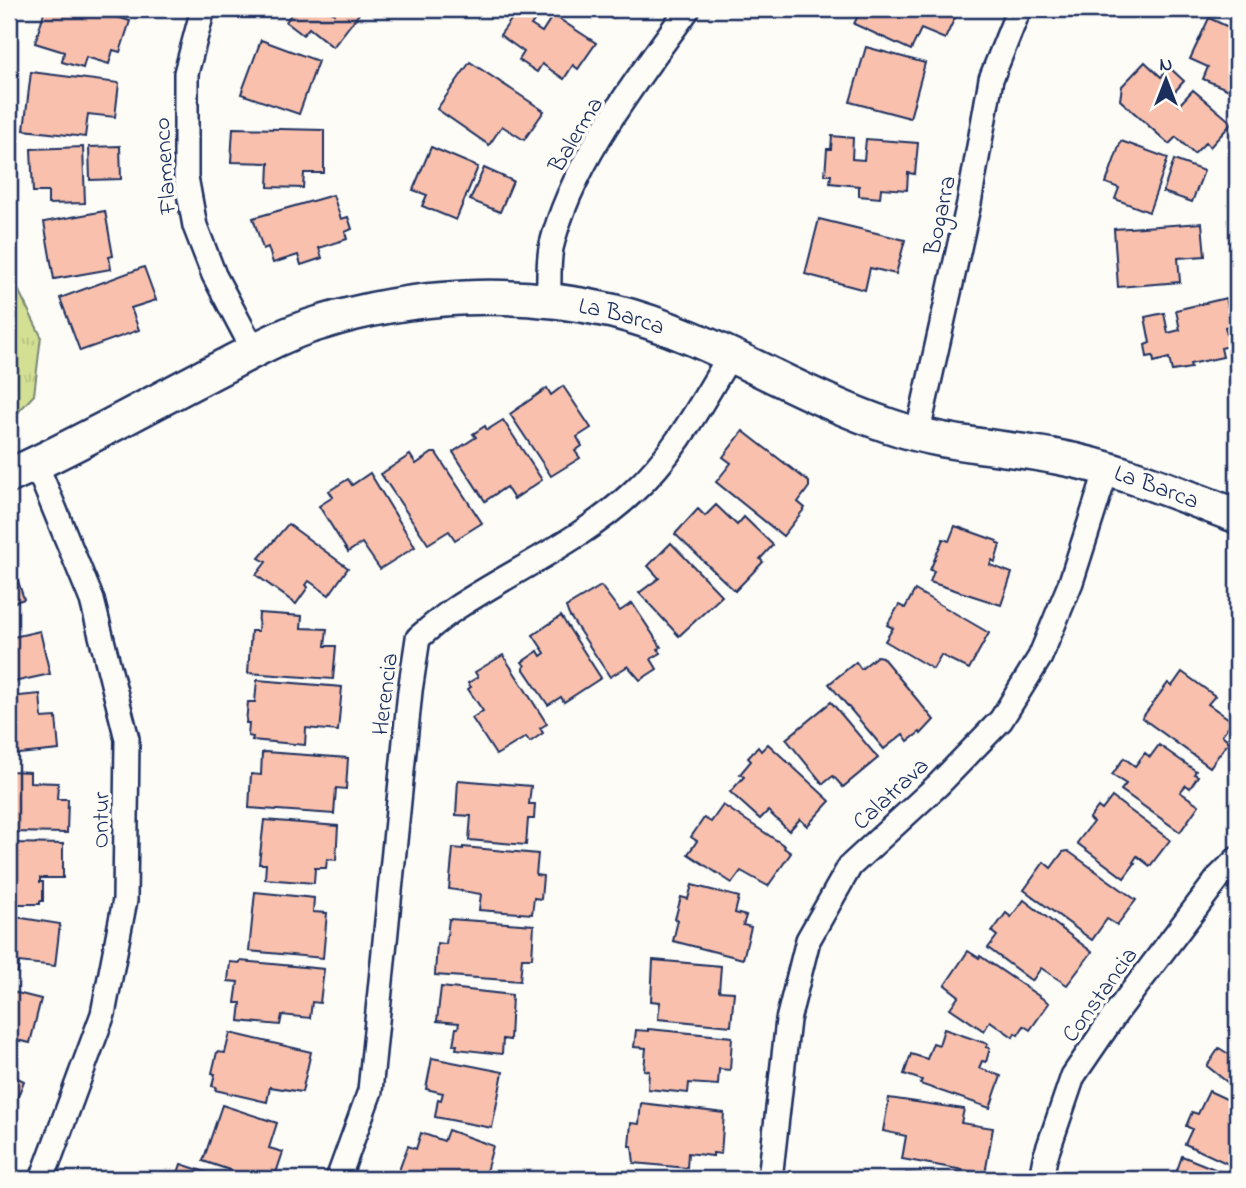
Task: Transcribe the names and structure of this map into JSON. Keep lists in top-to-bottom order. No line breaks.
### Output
{"streets":{"street":["Balerma","Flamenco","Bogarra","La Barca","Herencia","Calatrava","Ontur","Constancia"]},"crossings":[["Balerma","La Barca"],["Flamenco","La Barca"],["Bogarra","La Barca"],["La Barca","Herencia"],["La Barca","Calatrava"],["La Barca","Ontur"]],"north":"top"}
